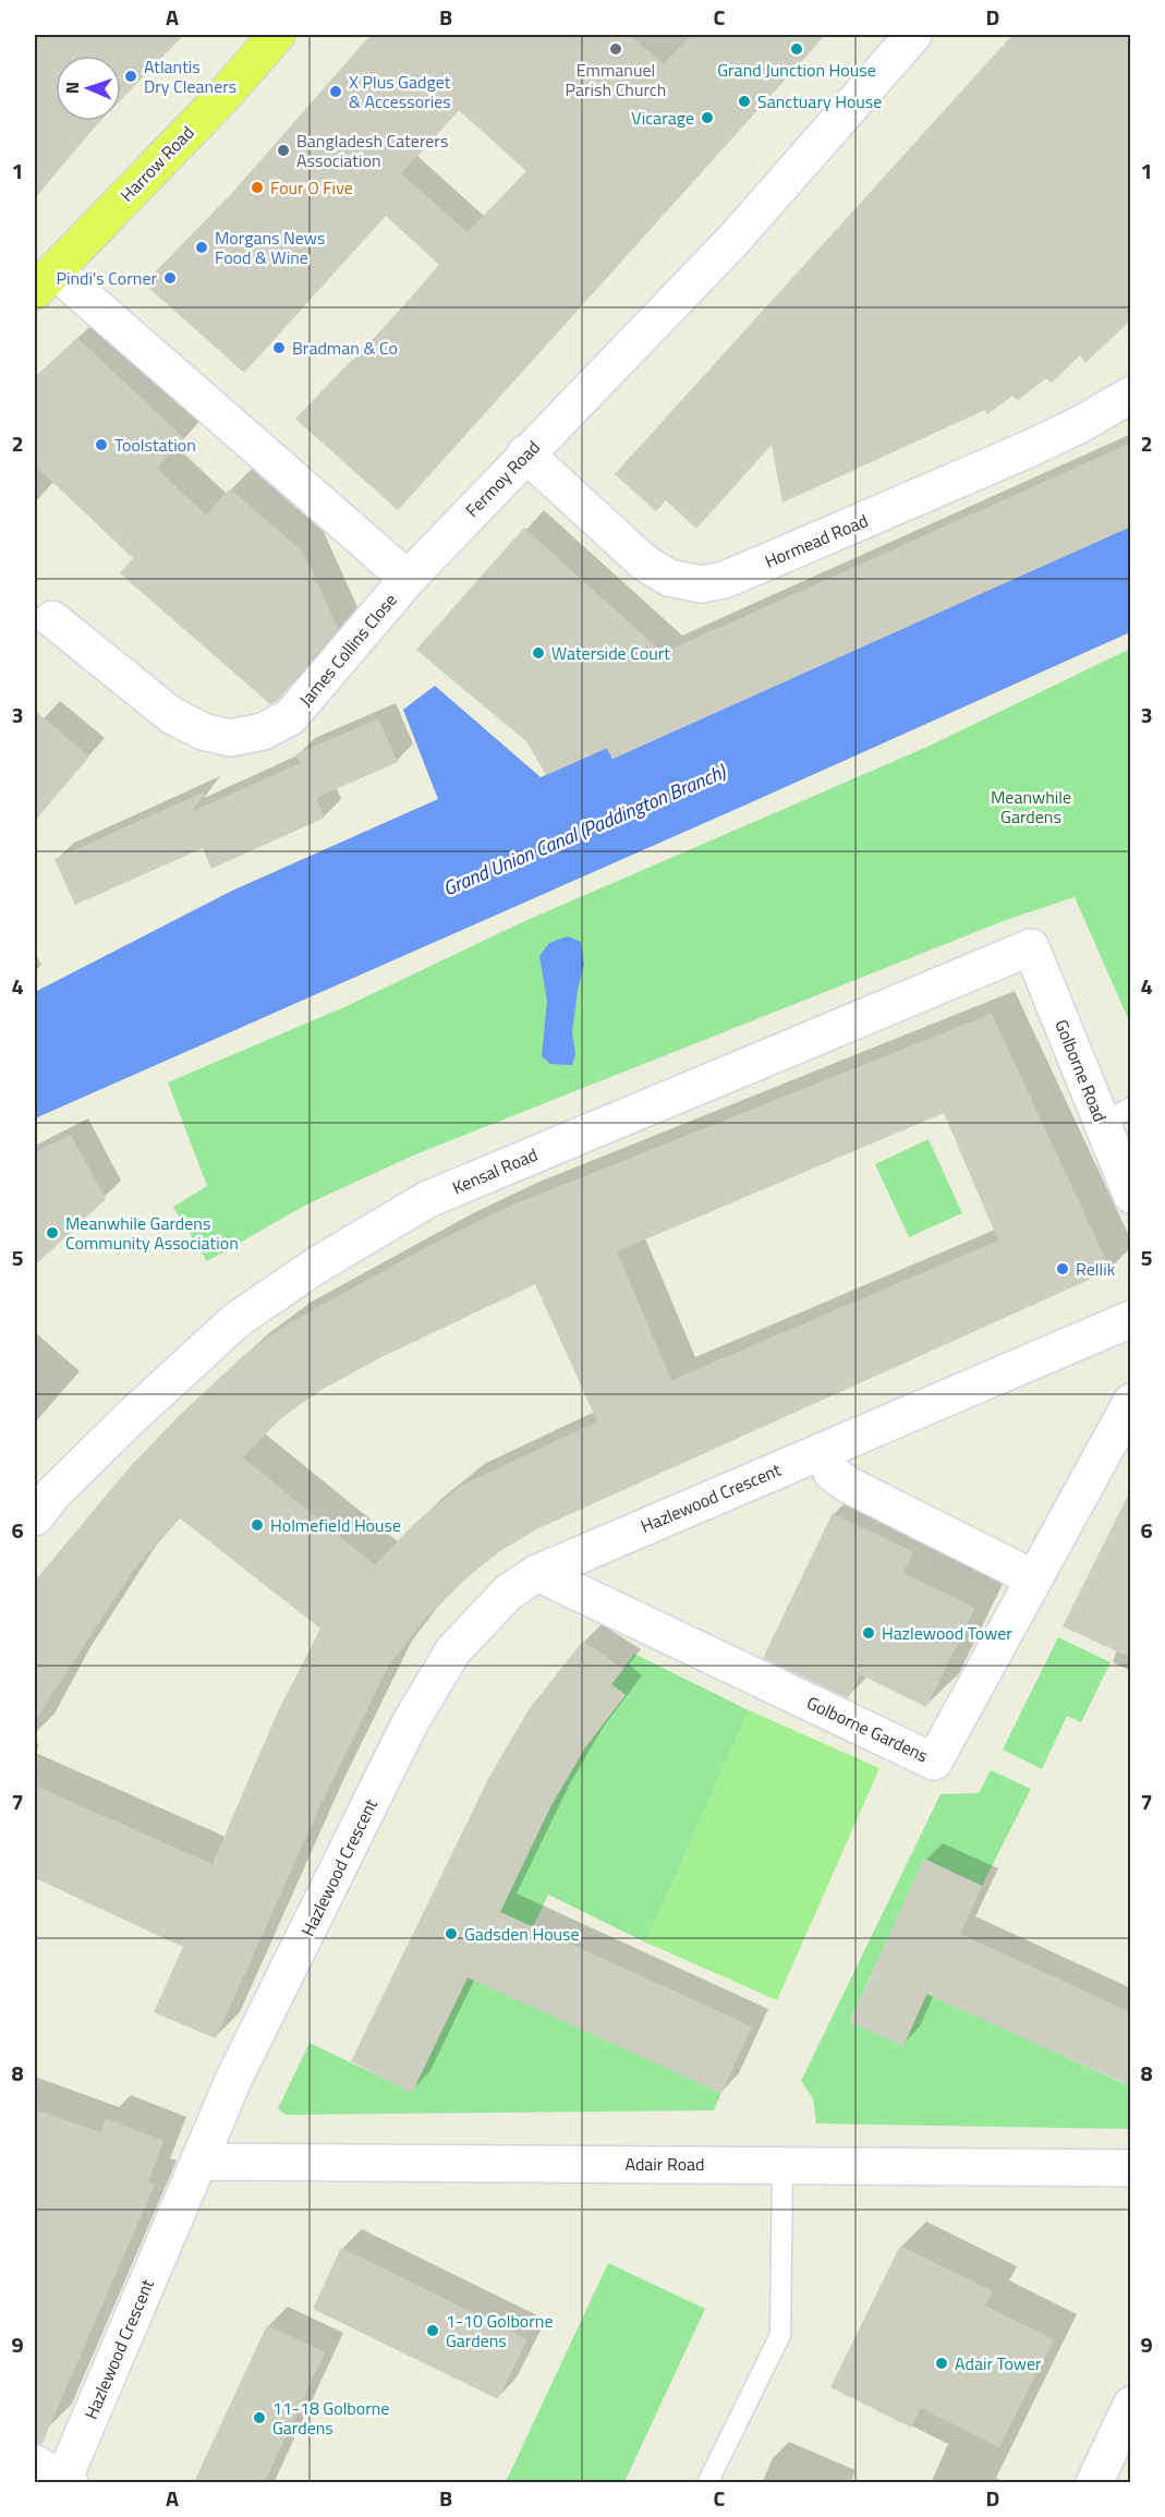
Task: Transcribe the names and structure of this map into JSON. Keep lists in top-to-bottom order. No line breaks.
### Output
{"streets":{"main road":["Harrow Road"],"street":["Fermoy Road","Hormead Road","James Collins Close","Golborne Road","Kensal Road","Hazlewood Crescent","Golborne Gardens","Adair Road"]},"crossings":[["Fermoy Road","Hormead Road"],["Fermoy Road","James Collins Close"],["Golborne Road","Kensal Road"],["Hazlewood Crescent","Golborne Gardens"],["Hazlewood Crescent","Adair Road"]],"water":["Grand Union Canal (Paddington Branch)"],"parks":["Meanwhile Gardens"],"places":["Emmanuel Parish Church","Grand Junction House","Atlantis Dry Cleaners","X Plus Gadget & Accessories","Sanctuary House","Vicarage","Bangladesh Caterers Association","Four O Five","Morgans News Food & Wine","Pindi's Corner","Bradman & Co","Toolstation","Waterside Court","Meanwhile Gardens Community Association","Rellik","Holmefield House","Hazlewood Tower","Gadsden House","1-10 Golborne Gardens","Adair Tower","11-18 Golborne Gardens"],"north":"left","grid":{"columns":["A","B","C","D"],"rows":["1","2","3","4","5","6","7","8","9"]}}
